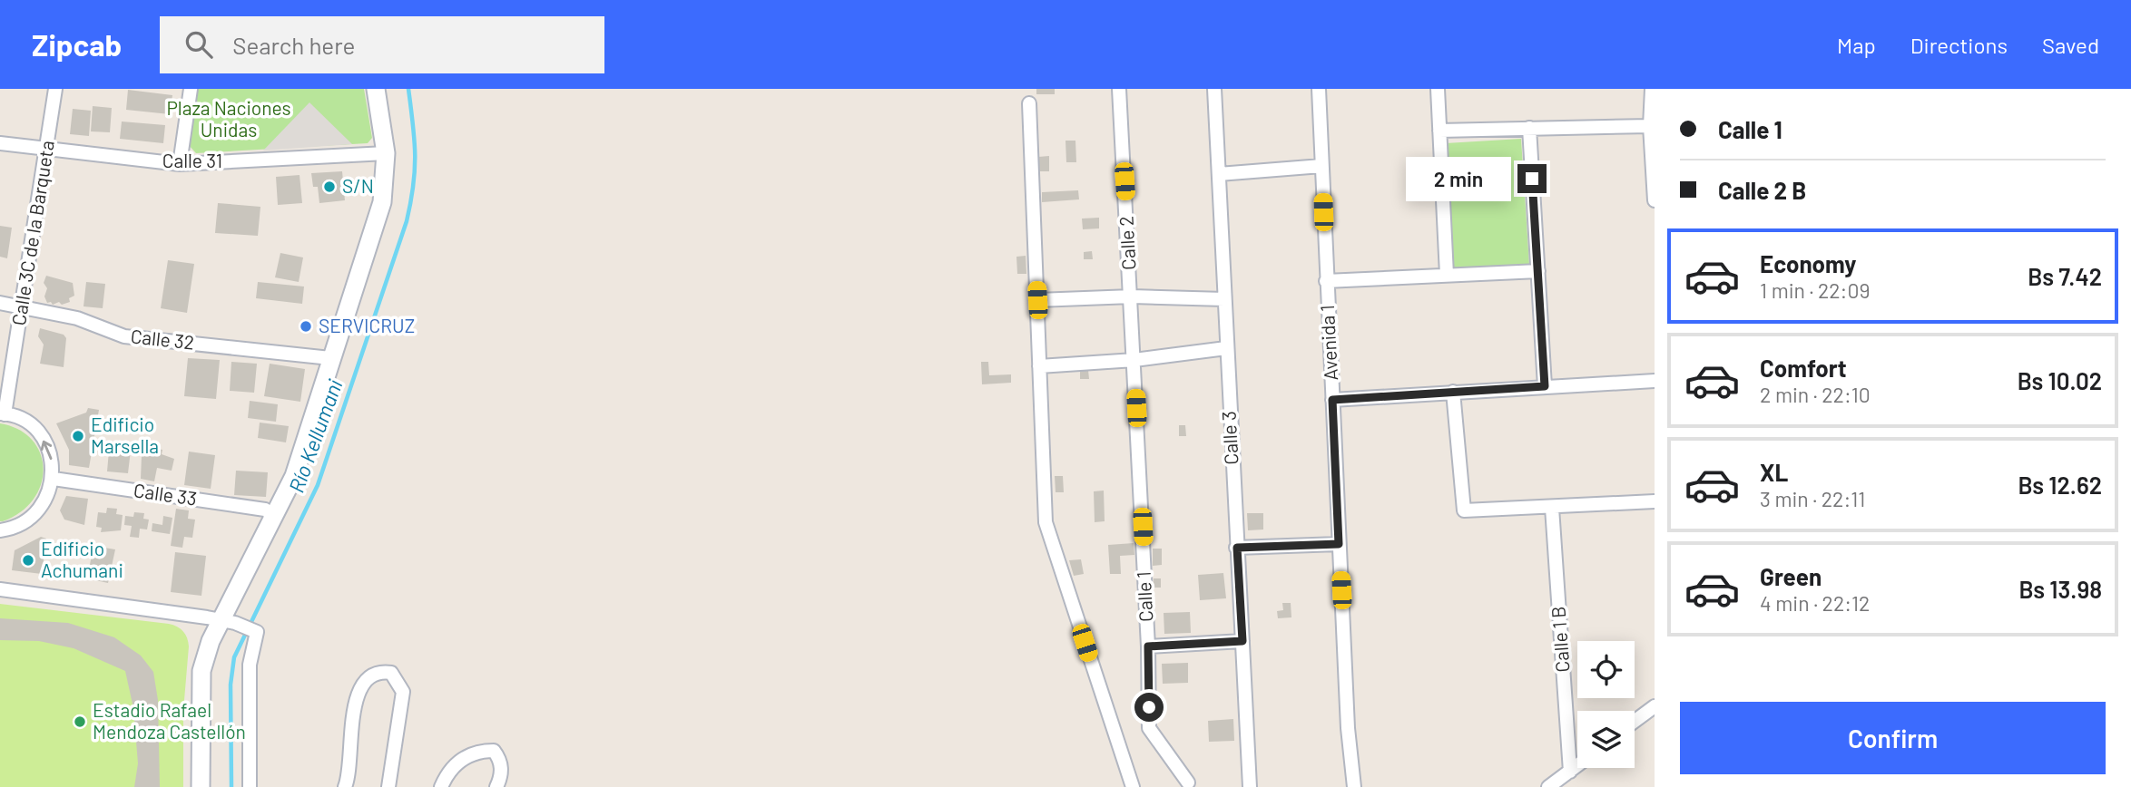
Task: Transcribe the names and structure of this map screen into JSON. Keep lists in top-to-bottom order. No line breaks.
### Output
{"streets":{"street":["Calle 31","Calle 3C de la Barqueta","Calle 2","Calle 32","Avenida 1","Calle 3","Calle 33","Calle 1","Calle 1 B"]},"crossings":[["Calle 31","Calle 3C de la Barqueta"],["Calle 3C de la Barqueta","Calle 32"],["Calle 2","Calle 1"]],"water":["Río Kellumani"],"parks":["Plaza Naciones Unidas"],"places":["S/N","SERVICRUZ","Edificio Marsella","Edificio Achumani","Estadio Rafael Mendoza Castellón"],"page":{"header":"Zipcab","search":"Search here","nav":["Map","Directions","Saved"],"banner":["Calle 1","Calle 2 B"],"bubble":"2 min","list":[{"name":"Economy","note":"1 min · 22:09","value":"Bs 7.42"},{"name":"Comfort","note":"2 min · 22:10","value":"Bs 10.02"},{"name":"XL","note":"3 min · 22:11","value":"Bs 12.62"},{"name":"Green","note":"4 min · 22:12","value":"Bs 13.98"}],"buttons":"Confirm"}}
